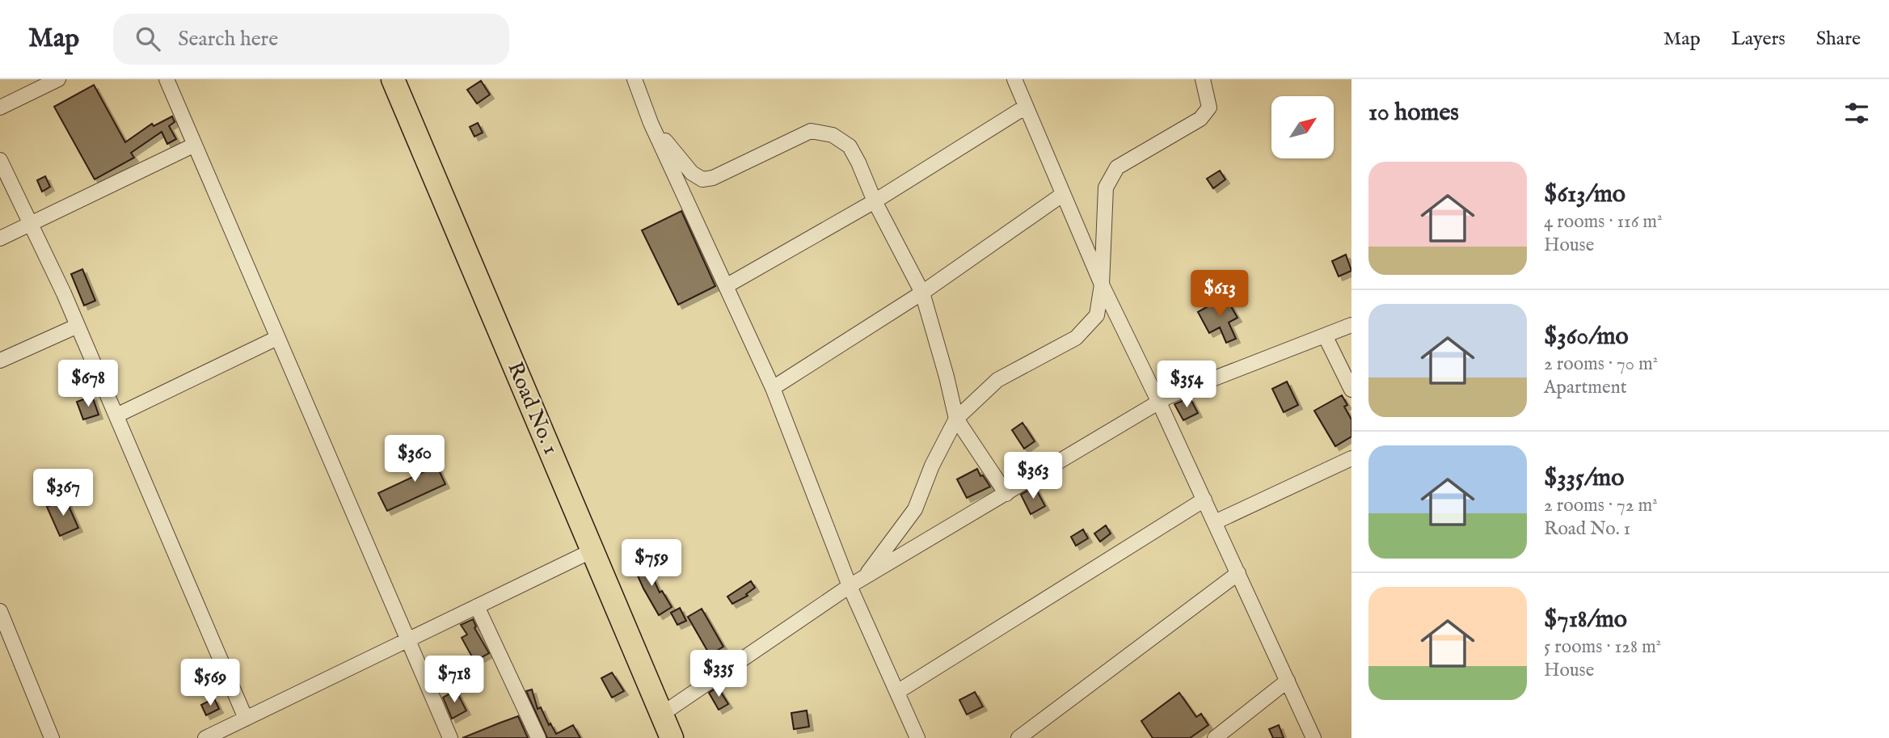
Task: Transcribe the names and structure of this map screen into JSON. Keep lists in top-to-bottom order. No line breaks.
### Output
{"streets":{"highway":["Road No. 1"]},"north":"top right","page":{"header":"Map","search":"Search here","nav":["Map","Layers","Share"],"heading":"10 homes","list":[{"name":"$613/mo","note":"4 rooms · 116 m² · House"},{"name":"$360/mo","note":"2 rooms · 70 m² · Apartment"},{"name":"$335/mo","note":"2 rooms · 72 m² · Road No. 1"},{"name":"$718/mo","note":"5 rooms · 128 m² · House"}],"price":["$613","$678","$354","$360","$363","$367","$759","$335","$718","$569"]}}
